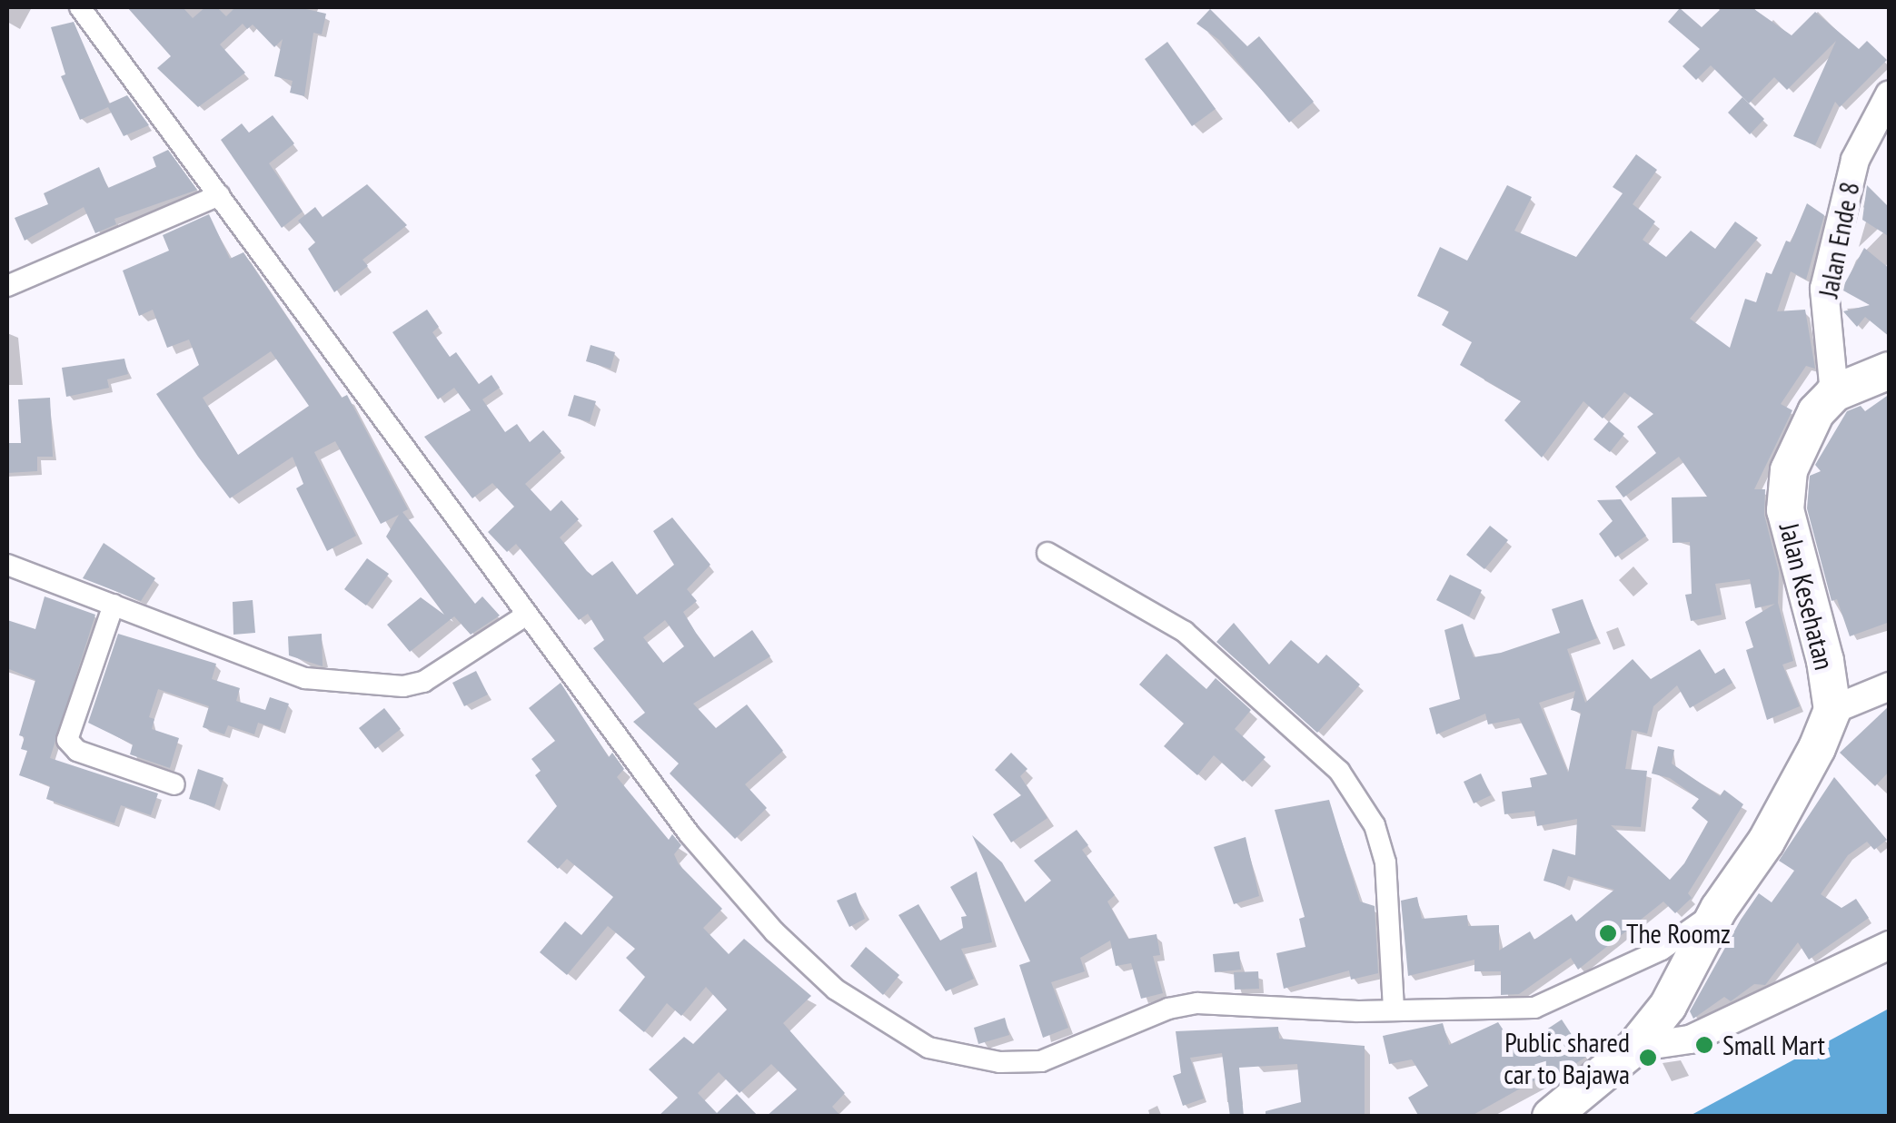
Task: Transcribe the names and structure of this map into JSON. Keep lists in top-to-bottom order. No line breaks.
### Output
{"streets":{"highway":["Jalan Kesehatan"],"street":["Jalan Ende 8"]},"crossings":[["Jalan Ende 8","Jalan Kesehatan"]],"places":["The Roomz","Small Mart","Public shared car to Bajawa"]}
